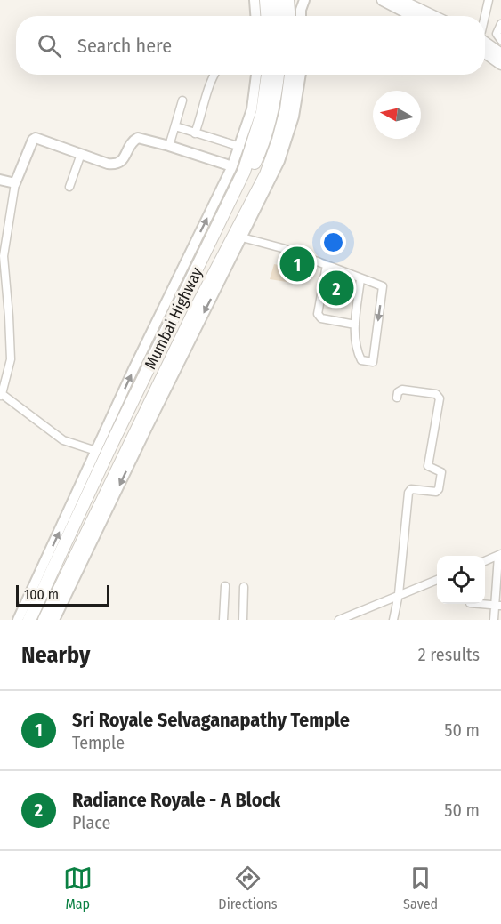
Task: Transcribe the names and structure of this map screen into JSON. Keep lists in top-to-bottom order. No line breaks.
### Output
{"streets":{"highway":["Mumbai Highway"]},"scale_bar":"100 m","north":"left","page":{"search":"Search here","pins":["1","2"],"scale":"100 m","heading":["Nearby","2 results"],"list":[{"mark":"1","name":"Sri Royale Selvaganapathy Temple","note":"Temple","value":"50 m"},{"mark":"2","name":"Radiance Royale - A Block","note":"Place","value":"50 m"}],"nav":["Map","Directions","Saved"]}}
